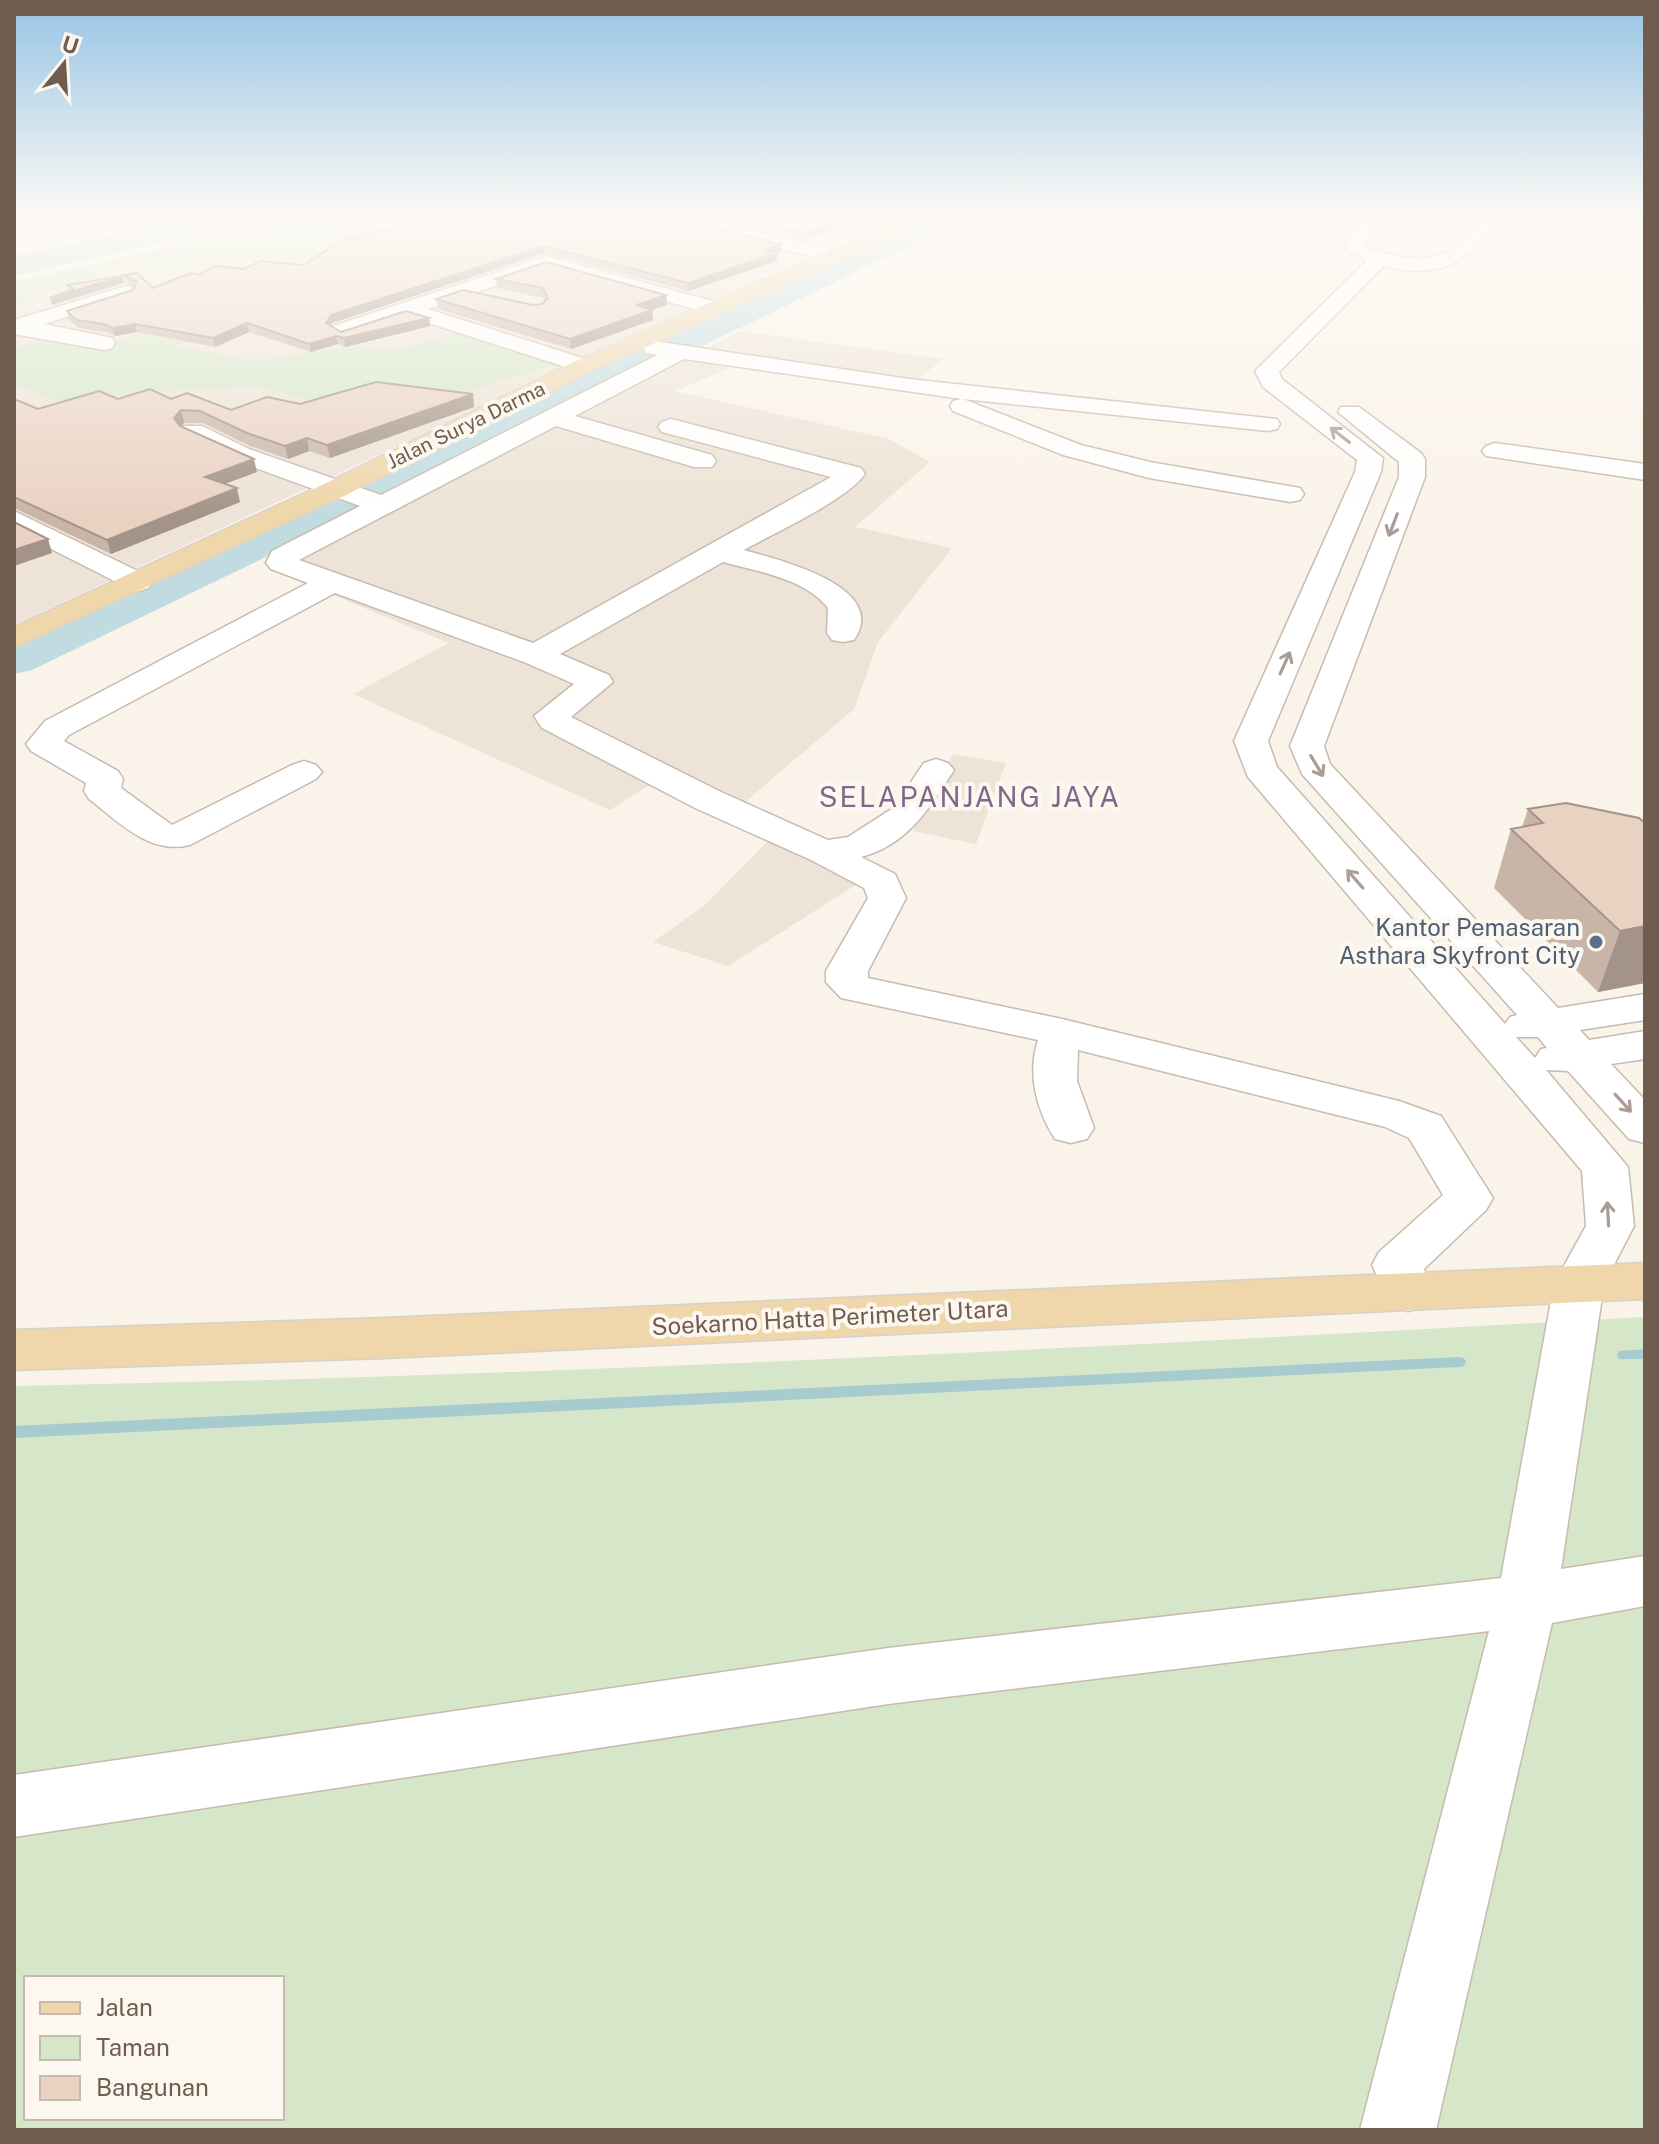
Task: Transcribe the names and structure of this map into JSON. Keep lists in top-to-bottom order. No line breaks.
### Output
{"streets":{"main road":["Jalan Surya Darma","Soekarno Hatta Perimeter Utara"]},"districts":["SELAPANJANG JAYA"],"places":["Kantor Pemasaran Asthara Skyfront City"],"legend":["Jalan","Taman","Bangunan"],"north":"top"}
